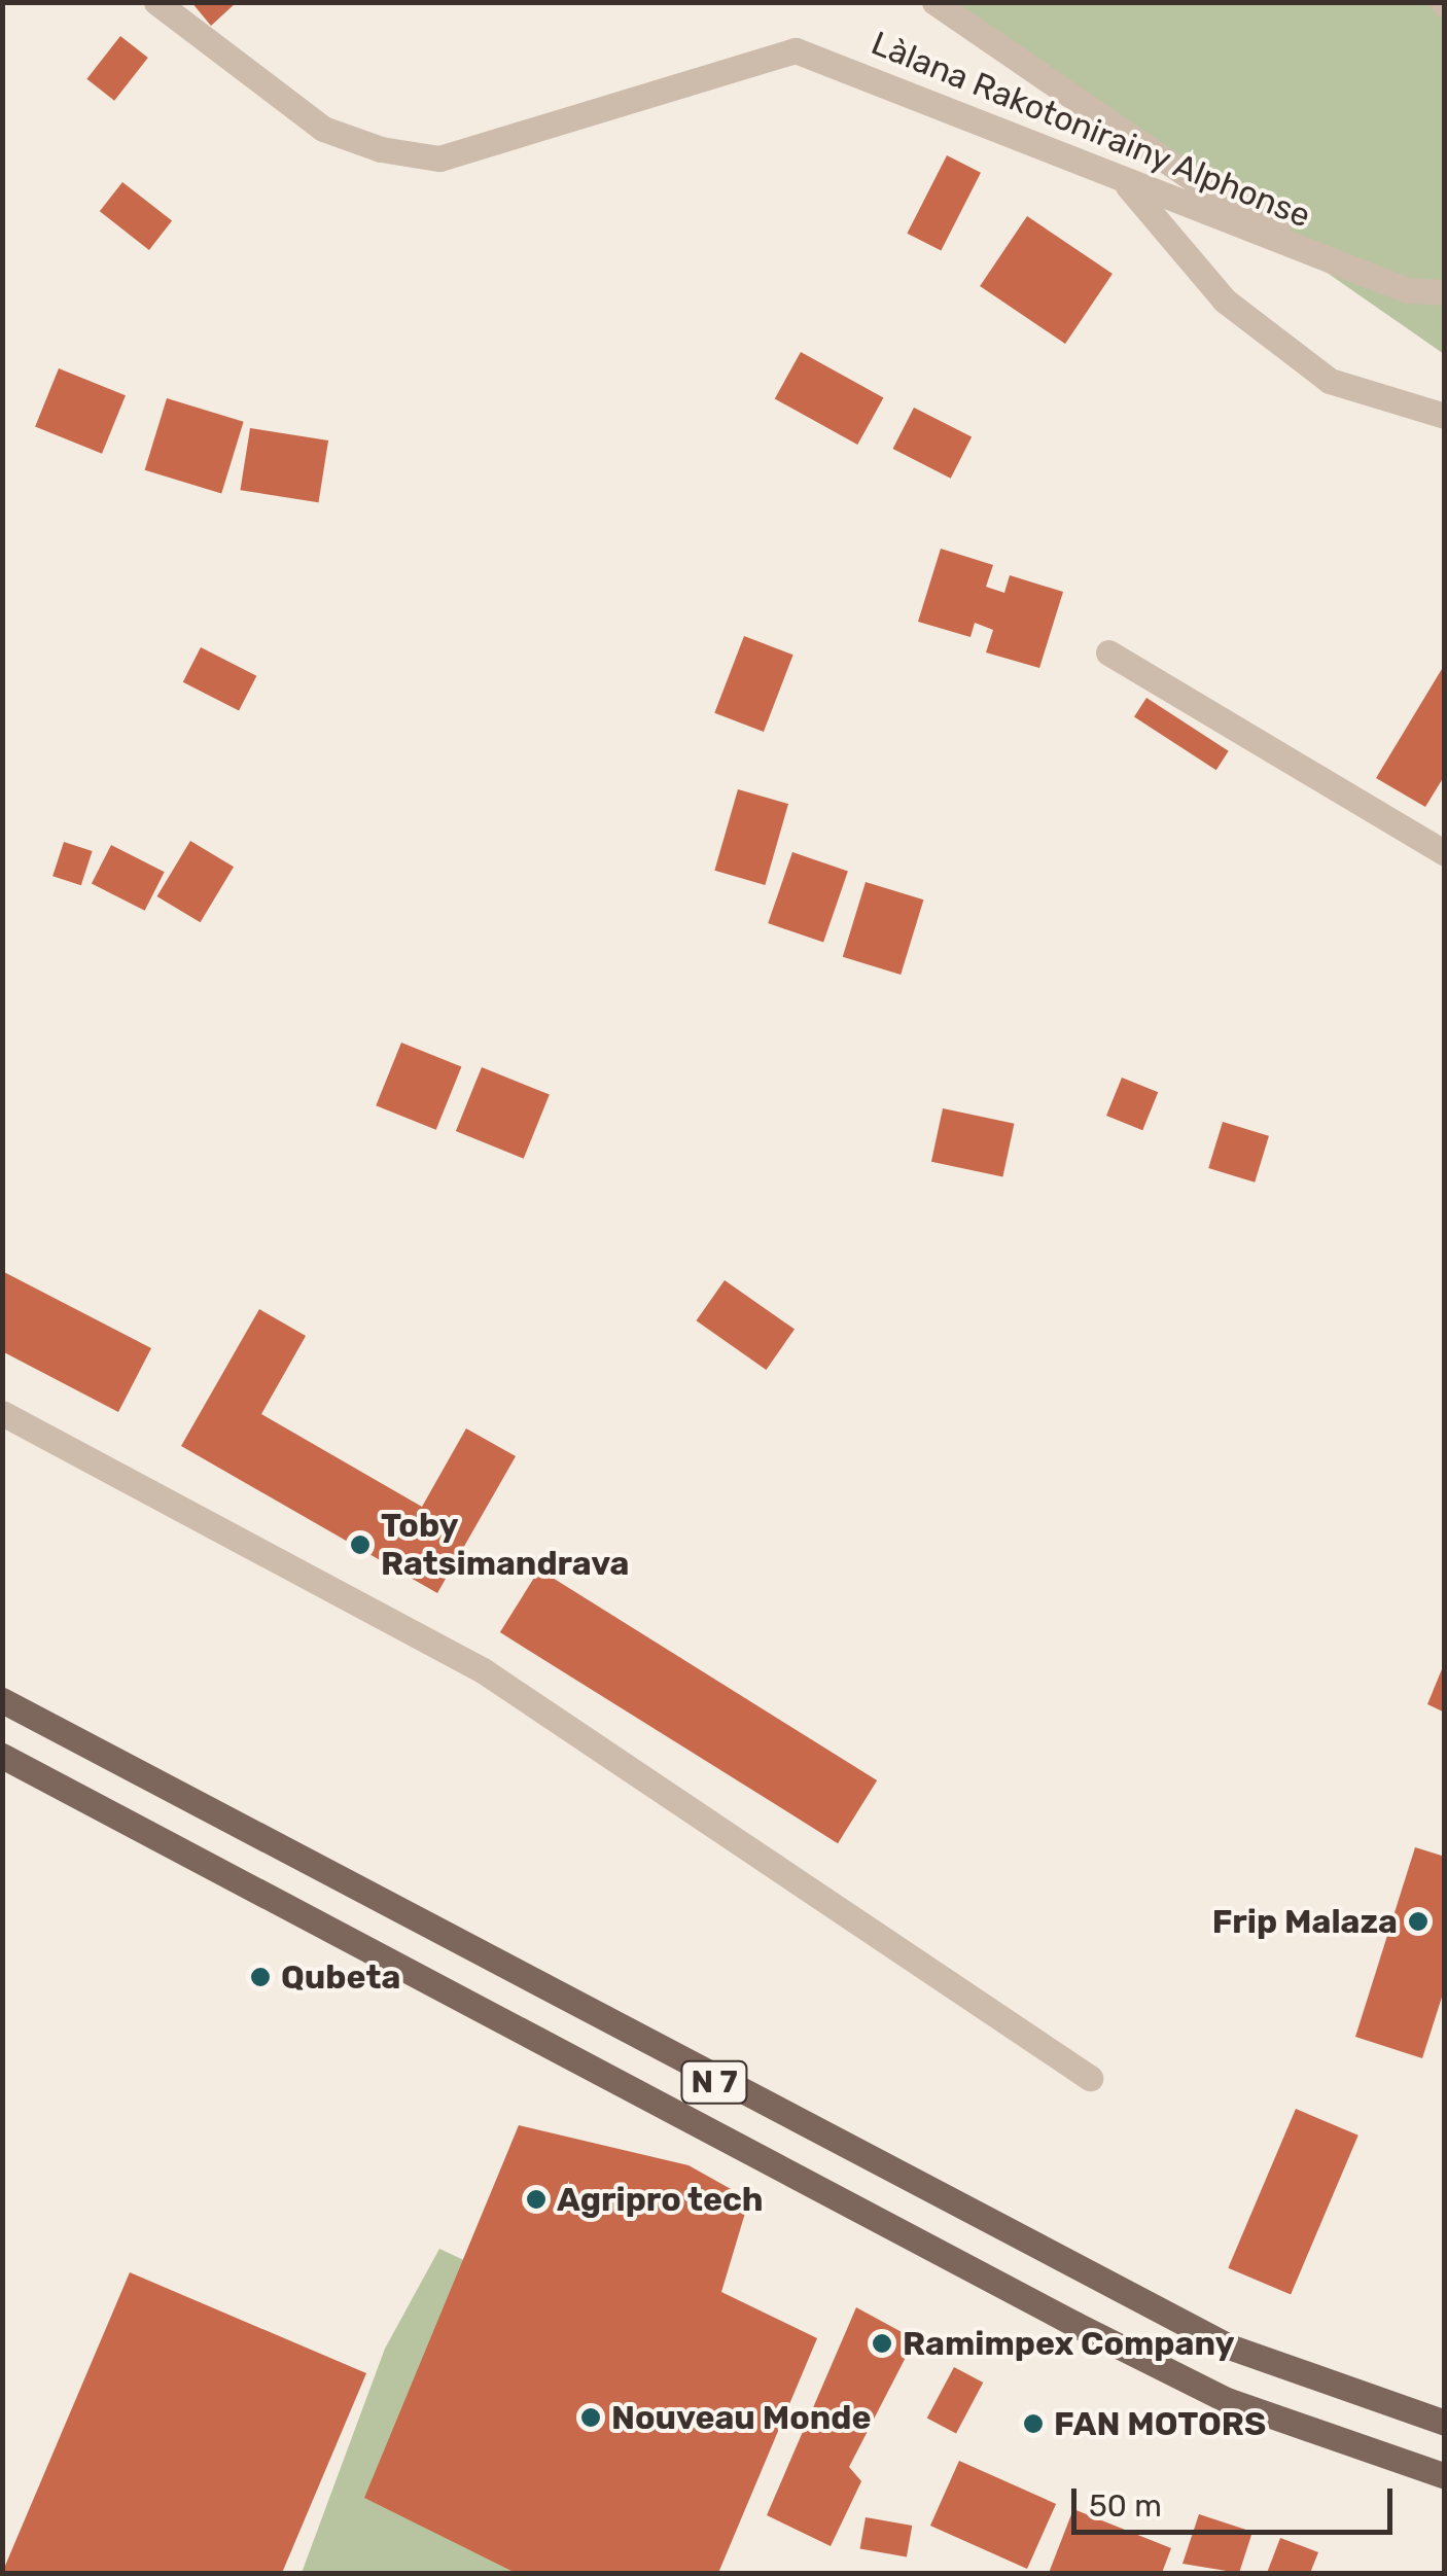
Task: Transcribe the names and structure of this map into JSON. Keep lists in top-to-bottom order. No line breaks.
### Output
{"streets":{"main road":["N 7"],"street":["Làlana Rakotonirainy Alphonse"]},"places":["Toby Ratsimandrava","Frip Malaza","Qubeta","Agripro tech","Ramimpex Company","Nouveau Monde","FAN MOTORS"],"scale_bar":"50 m"}
